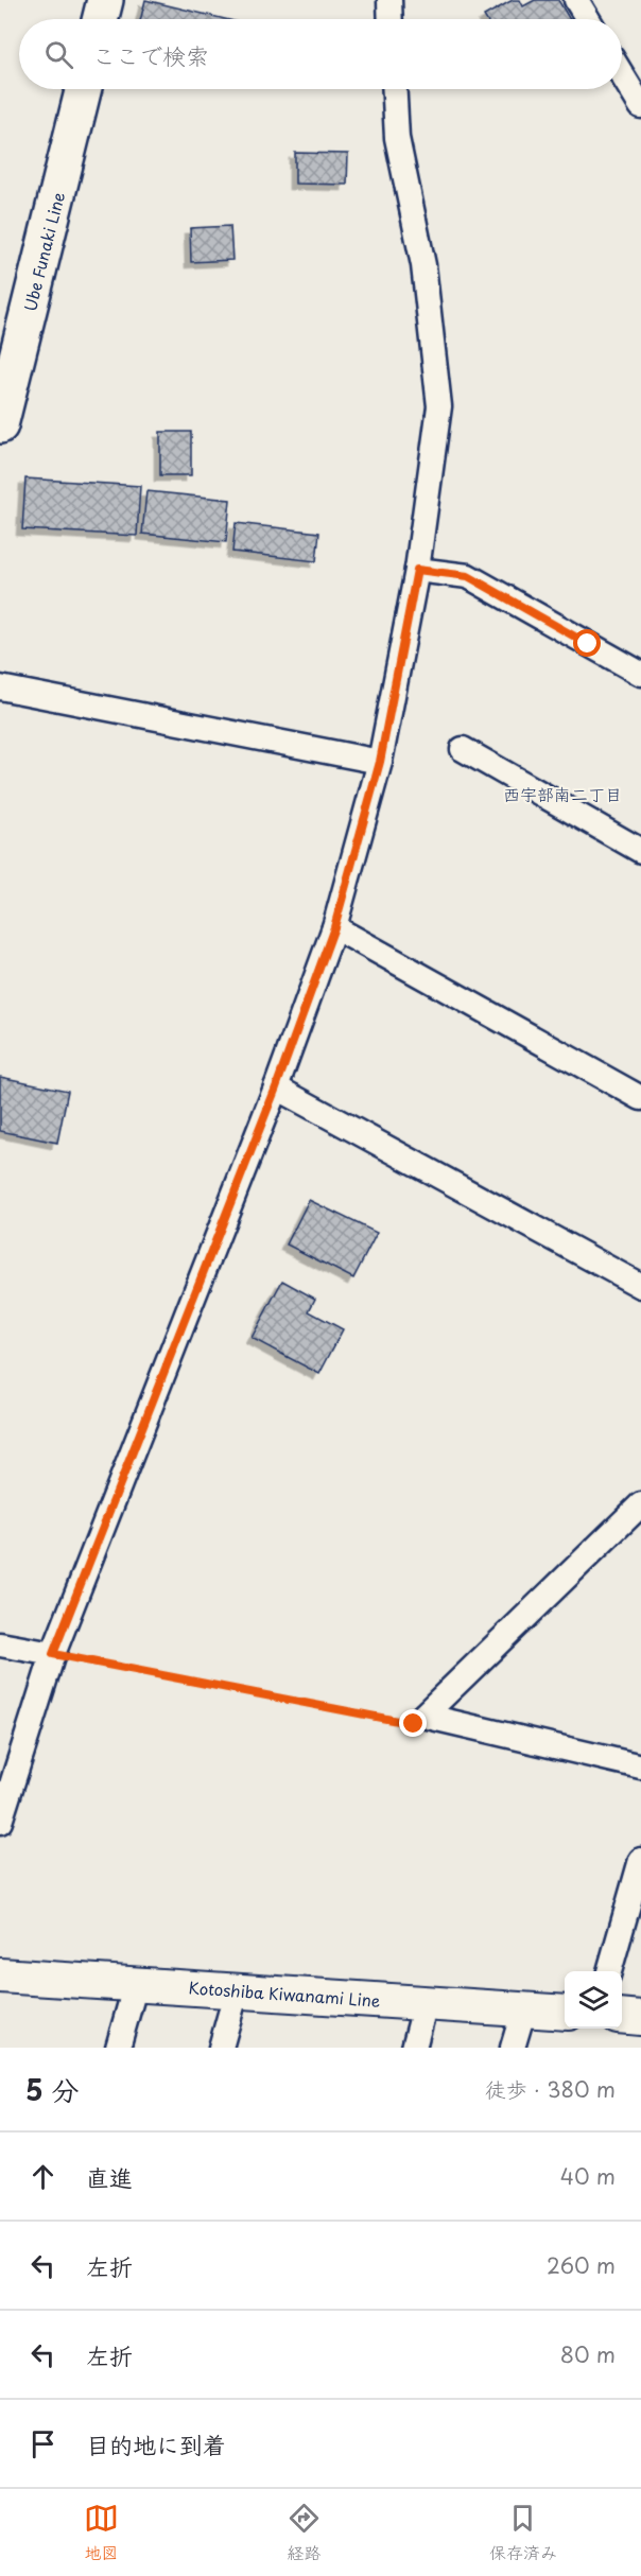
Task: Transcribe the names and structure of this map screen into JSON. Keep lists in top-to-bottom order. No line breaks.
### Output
{"streets":{"main road":["Ube Funaki Line","Kotoshiba Kiwanami Line"]},"districts":["西宇部南二丁目"],"page":{"search":"ここで検索","heading":["5 分","徒歩 · 380 m"],"list":[["直進","40 m"],["左折","260 m"],["左折","80 m"],"目的地に到着"],"nav":["地図","経路","保存済み"]}}
